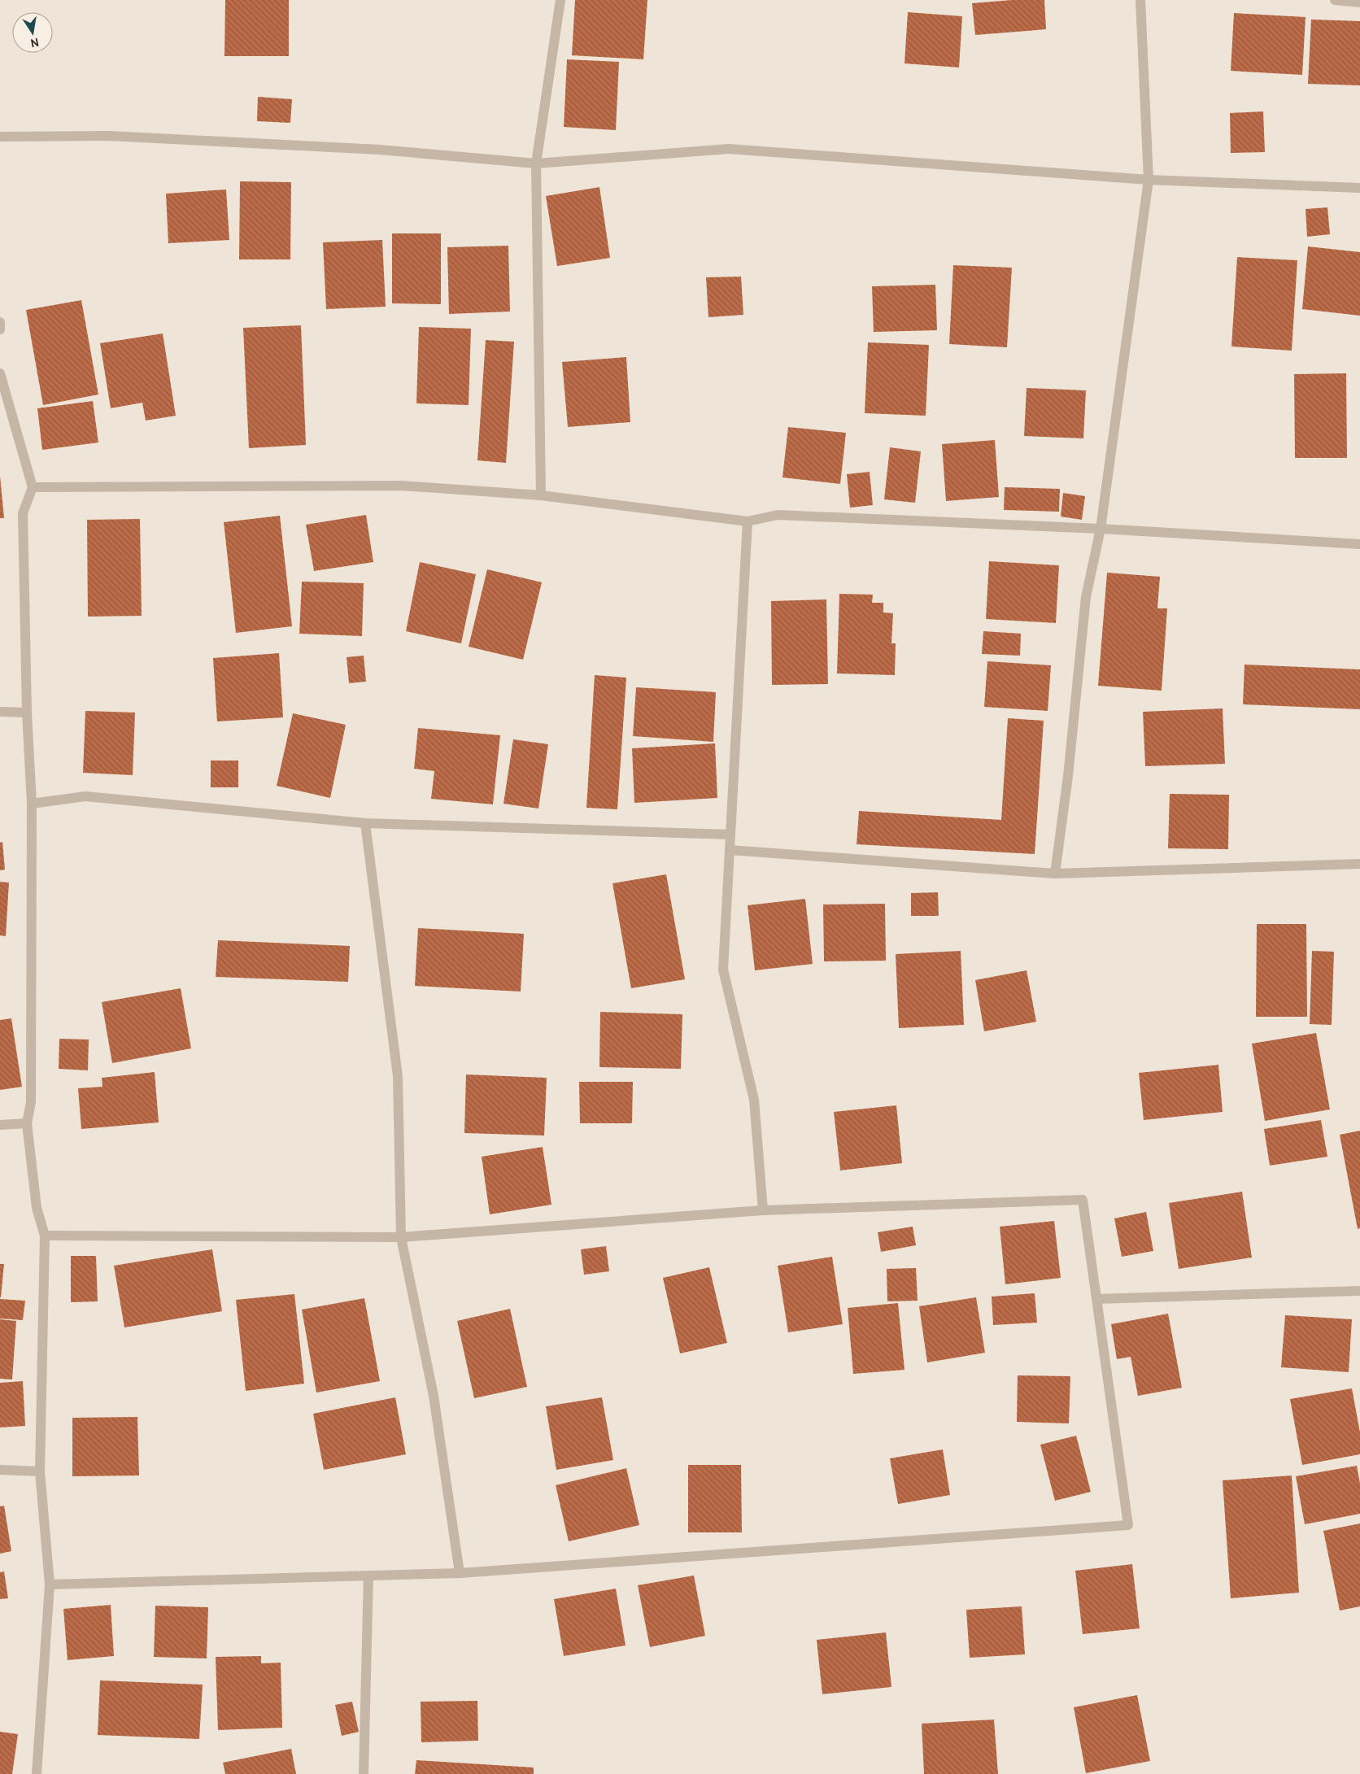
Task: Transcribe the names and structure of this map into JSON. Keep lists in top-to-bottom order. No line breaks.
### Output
{"north":"bottom"}
